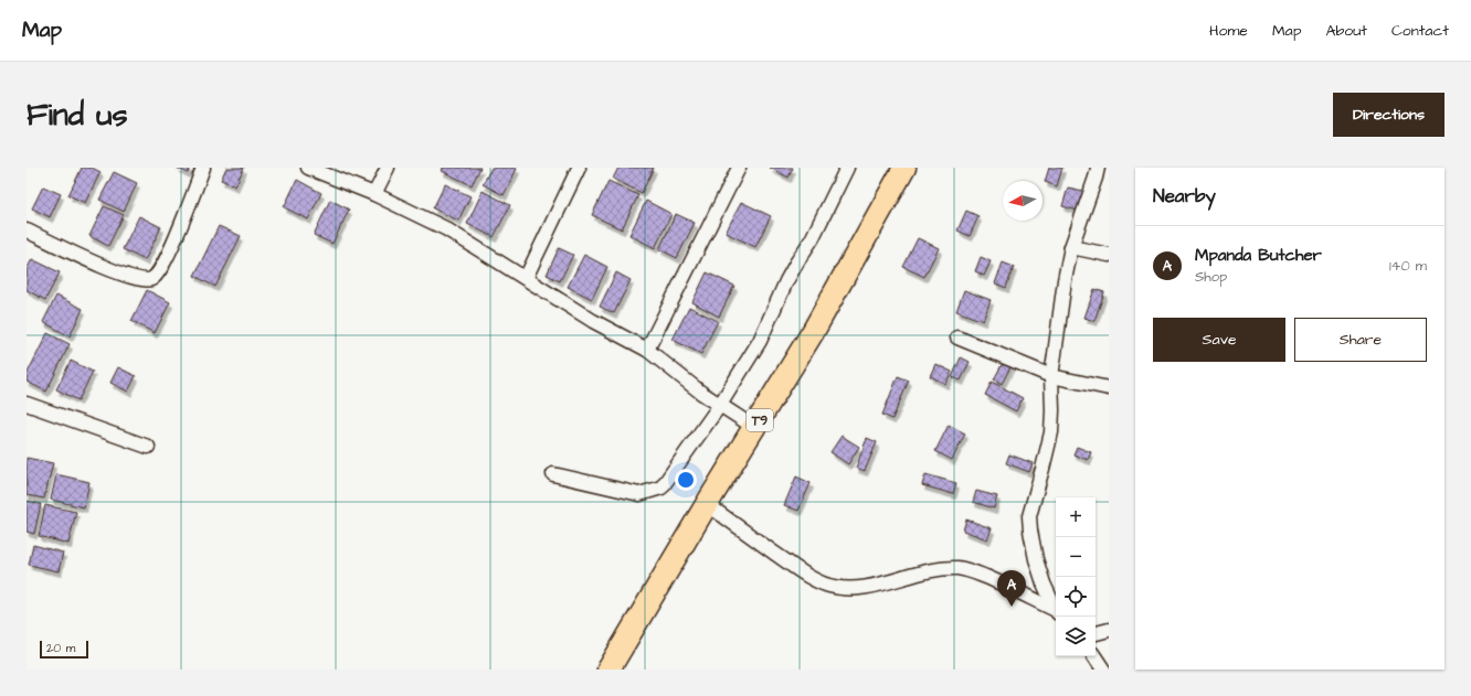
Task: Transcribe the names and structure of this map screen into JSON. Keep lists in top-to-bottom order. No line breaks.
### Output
{"streets":{"highway":["T9"]},"scale_bar":"20 m","north":"left","page":{"header":"Map","nav":["Home","Map","About","Contact"],"buttons":["Directions",["Save","Share"]],"title":"Find us","heading":"Nearby","list":[{"mark":"A","name":"Mpanda Butcher","note":"Shop","value":"140 m"}],"map_buttons":["+","−"],"pins":"A","scale":"20 m"}}
